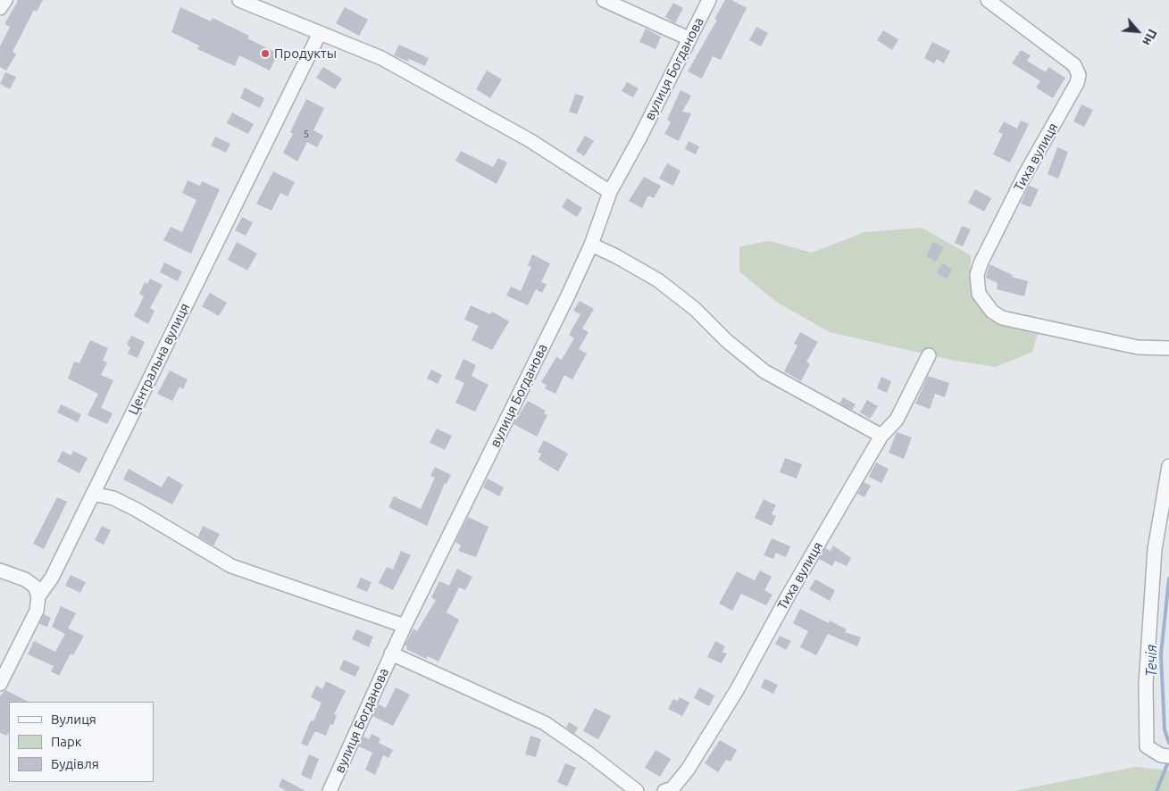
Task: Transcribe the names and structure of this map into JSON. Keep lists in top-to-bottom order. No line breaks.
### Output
{"streets":{"street":["вулиця Богданова","Тиха вулиця","Центральна вулиця"]},"water":["Течія"],"places":["Продукты"],"house_numbers":["5"],"legend":["Вулиця","Парк","Будівля"],"north":"bottom right"}
